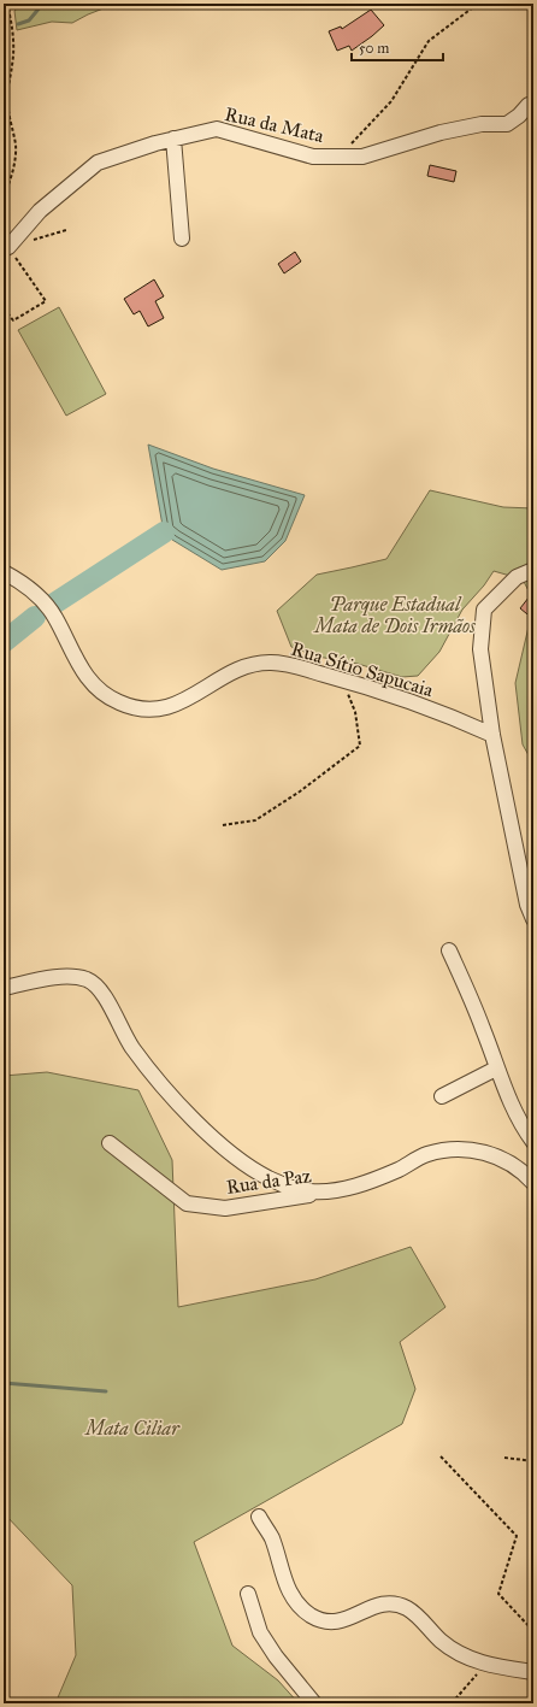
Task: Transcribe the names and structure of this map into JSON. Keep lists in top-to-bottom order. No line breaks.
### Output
{"streets":{"street":["Rua da Mata","Rua Sítio Sapucaia","Rua da Paz"]},"parks":["Parque Estadual Mata de Dois Irmãos","Mata Ciliar"],"scale_bar":"50 m"}
